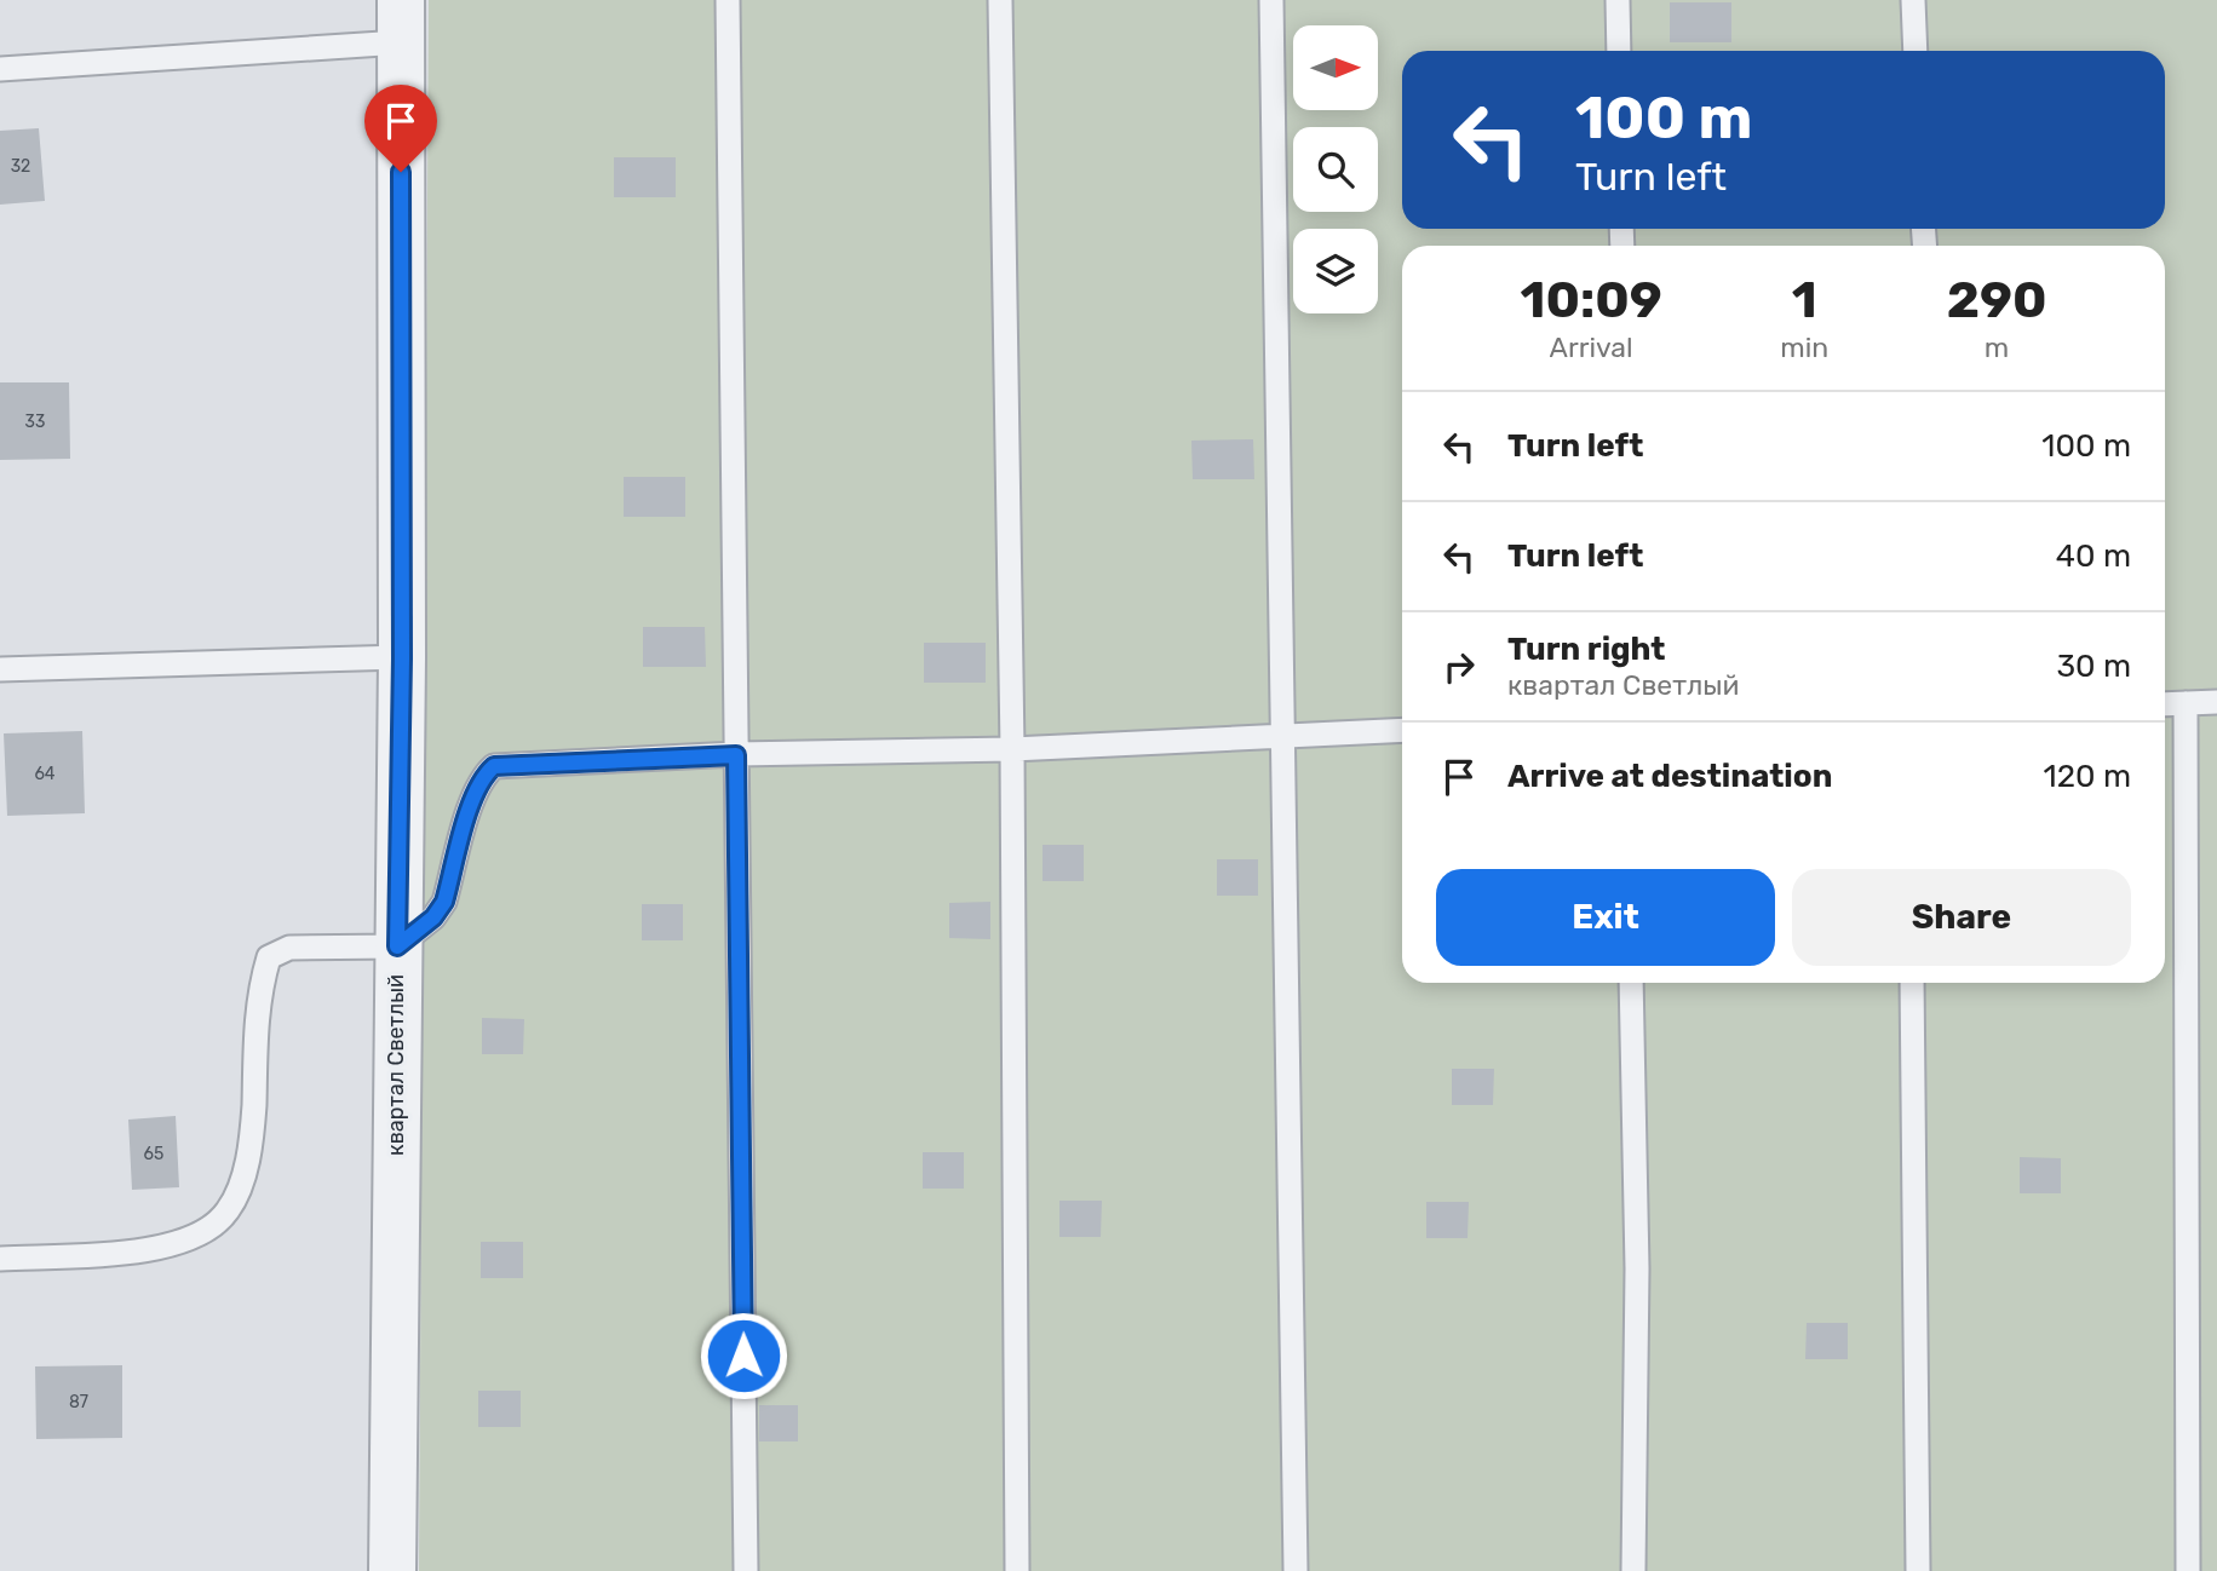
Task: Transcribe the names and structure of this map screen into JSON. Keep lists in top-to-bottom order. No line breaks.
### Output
{"streets":{"street":["квартал Светлый"]},"house_numbers":["32","33","64","65","87"],"north":"right","page":{"turn":["100 m","Turn left"],"eta":["10:09","Arrival","1","min","290","m"],"list":[{"name":"Turn left","value":"100 m"},{"name":"Turn left","value":"40 m"},{"name":"Turn right","note":"квартал Светлый","value":"30 m"},{"name":"Arrive at destination","value":"120 m"}],"buttons":["Exit","Share"]}}
